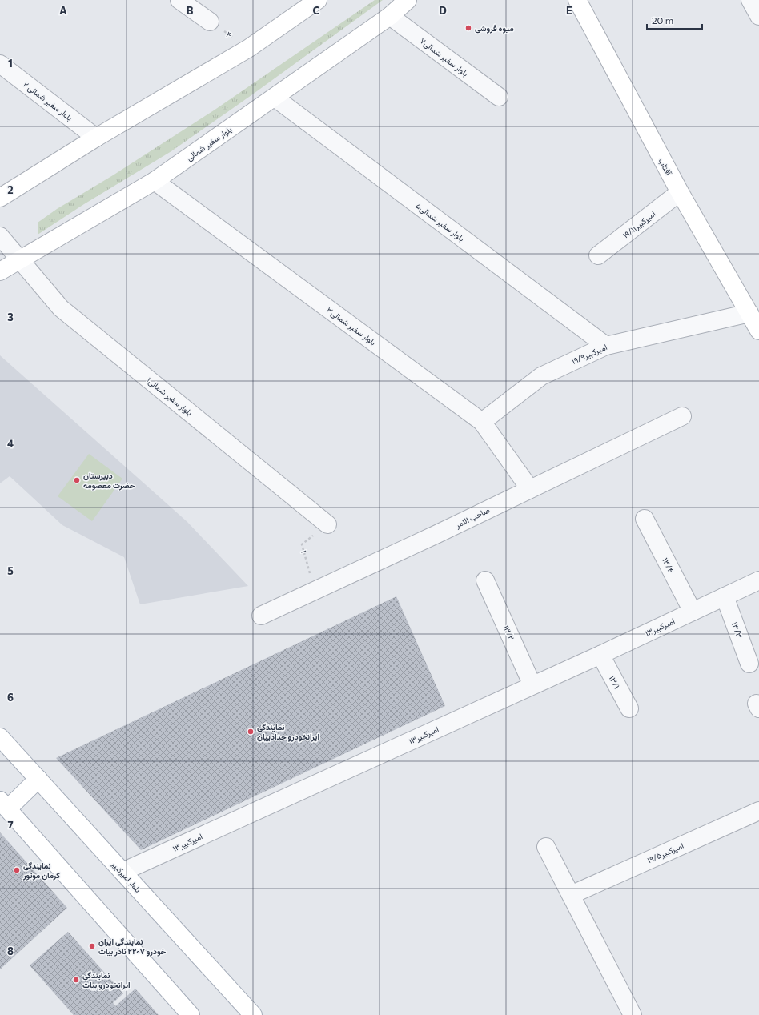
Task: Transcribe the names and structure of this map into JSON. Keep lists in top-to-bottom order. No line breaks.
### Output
{"streets":{"main road":["بلوار سفیر شمالی","آفتاب","بلوار امیرکبیر"],"street":["بلوار سفیر شمالی۷","بلوار سفیر شمالی ۲","بلوار سفیر شمالی۵","امیرکبیر۱۹/۱۱","بلوار سفیر شمالی۳","امیرکبیر۱۹/۹","بلوار سفیر شمالی۱","صاحب الامر","۱۳/۴","امیرکبیر۱۳","۱۳/۳","۱۳/۲","۱۳/۱","امیرکبیر۱۹/۵"],"path":["۴","۱"]},"crossings":[["بلوار سفیر شمالی۷","بلوار سفیر شمالی"],["بلوار سفیر شمالی","بلوار سفیر شمالی۵"],["بلوار سفیر شمالی","بلوار سفیر شمالی۳"],["بلوار سفیر شمالی","بلوار سفیر شمالی۱"],["آفتاب","امیرکبیر۱۹/۱۱"],["آفتاب","امیرکبیر۱۹/۹"],["بلوار سفیر شمالی۵","امیرکبیر۱۹/۹"],["بلوار سفیر شمالی۳","امیرکبیر۱۹/۹"],["بلوار سفیر شمالی۳","صاحب الامر"],["بلوار سفیر شمالی۱","۱"],["صاحب الامر","۱"],["۱۳/۴","امیرکبیر۱۳"],["امیرکبیر۱۳","۱۳/۳"],["امیرکبیر۱۳","۱۳/۲"],["امیرکبیر۱۳","۱۳/۱"],["امیرکبیر۱۳","بلوار امیرکبیر"]],"places":["میوه فروشی","دبیرستان حضرت معصومه","نمایندگی ایرانخودرو حدادییان","نمایندگی کرمان موتور","نمایندگی ایران خودرو ۲۲۰۷ نادر بیات","نمایندگی ایرانخودرو بیات"],"scale_bar":"20 m","grid":{"columns":["A","B","C","D","E"],"rows":["1","2","3","4","5","6","7","8"]}}
